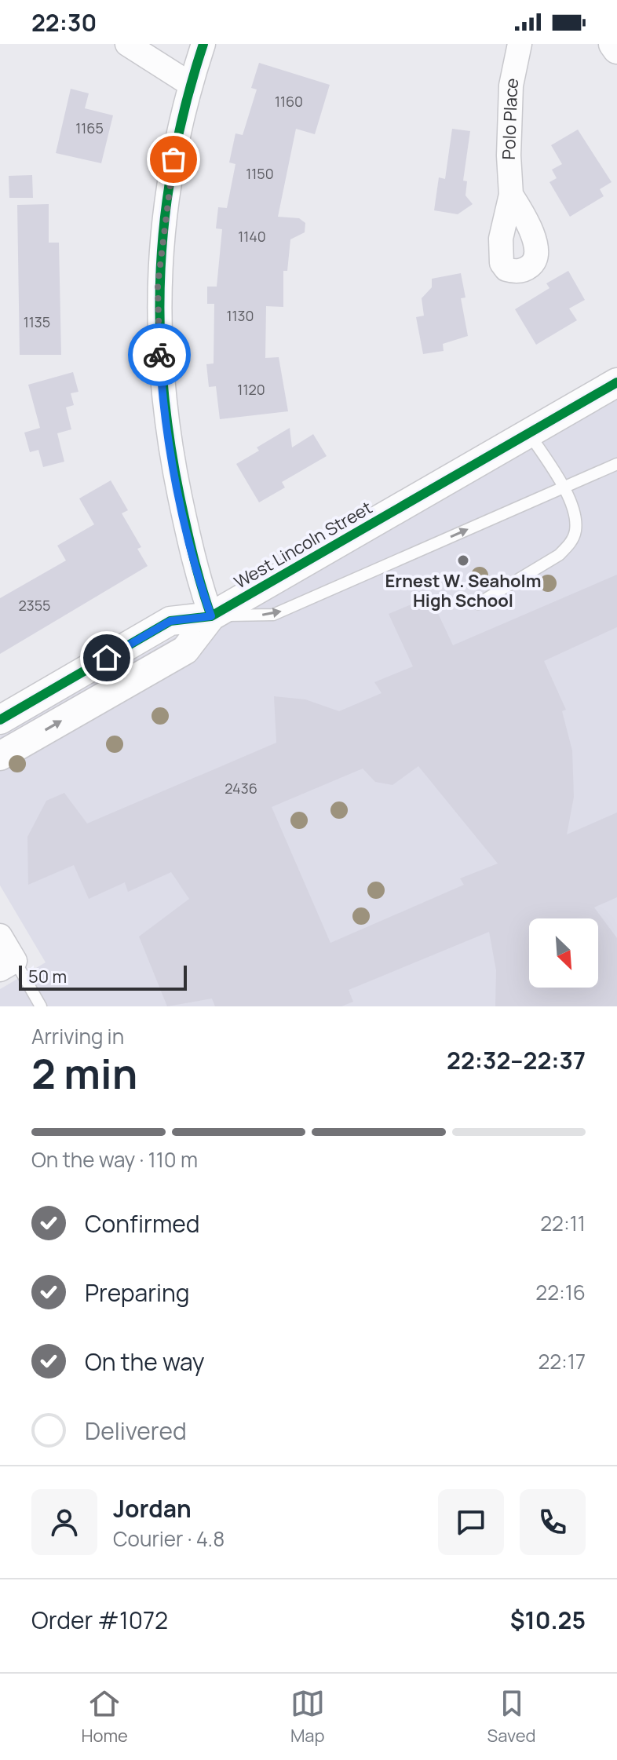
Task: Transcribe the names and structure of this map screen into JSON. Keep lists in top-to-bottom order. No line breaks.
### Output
{"streets":{"street":["Polo Place","West Lincoln Street"]},"places":["Ernest W. Seaholm High School"],"house_numbers":["1160","1165","1150","1140","1130","1135","1120","2355","2436"],"scale_bar":"50 m","north":"bottom right","page":{"status":"22:30","scale":"50 m","heading":["2 min","Arriving in","22:32–22:37"],"panel":["Jordan","Courier · 4.8","Order #1072","$10.25"],"bar":"On the way · 110 m","list":[["Confirmed","22:11"],["Preparing","22:16"],["On the way","22:17"],"Delivered"],"tabs":["Home","Map","Saved"]}}
